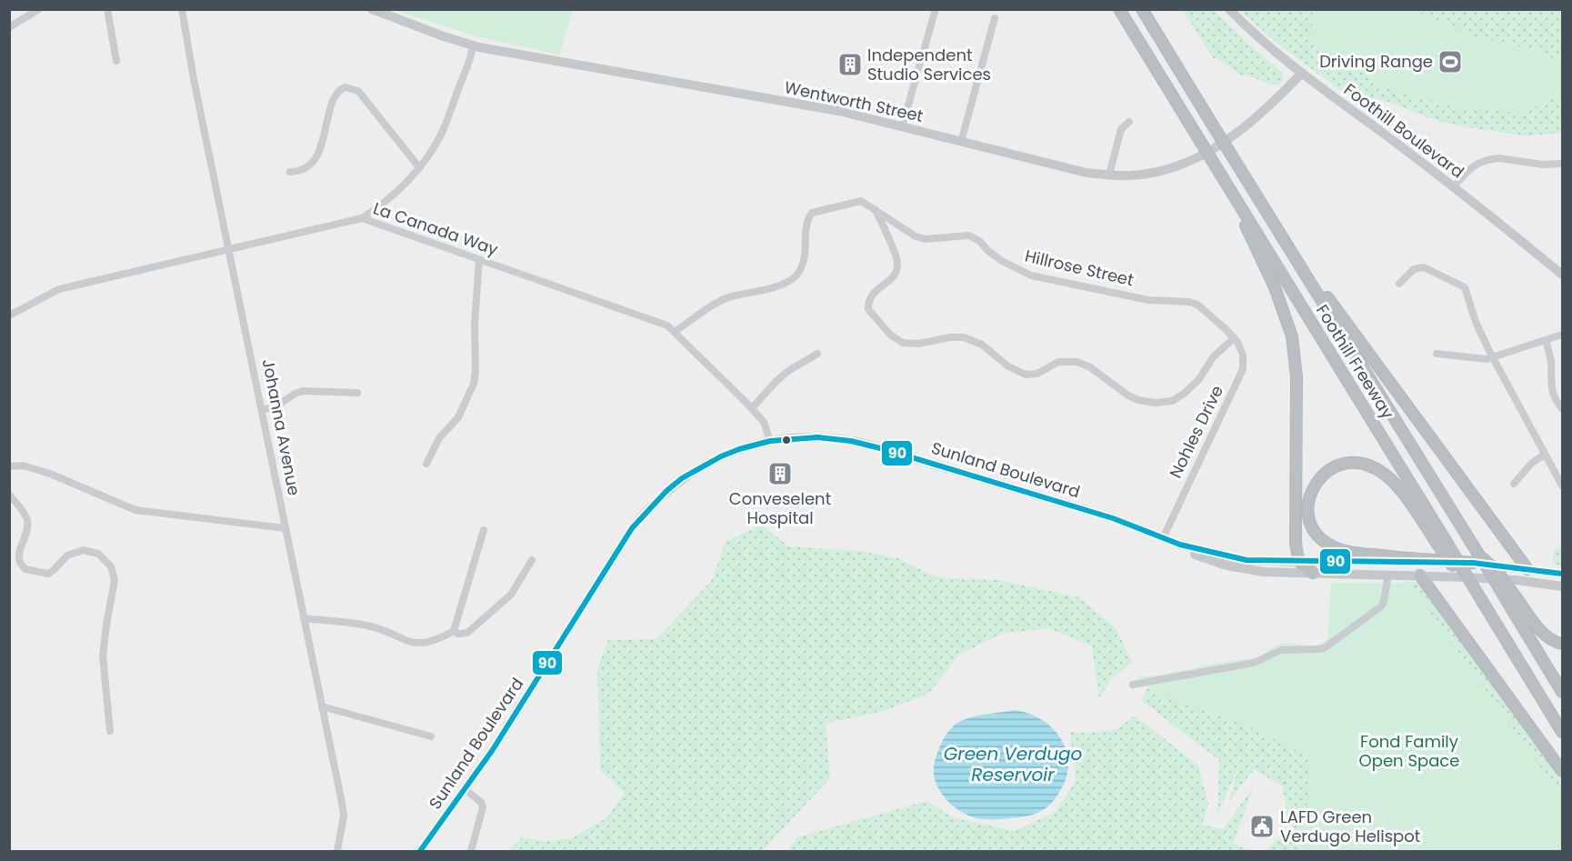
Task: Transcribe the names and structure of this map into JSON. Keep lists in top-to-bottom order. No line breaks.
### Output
{"streets":{"highway":["Foothill Freeway"],"main road":["Wentworth Street","Foothill Boulevard","Sunland Boulevard"],"street":["La Canada Way","Hillrose Street","Johanna Avenue","Nohles Drive"]},"crossings":[["Wentworth Street","Foothill Boulevard"],["La Canada Way","Hillrose Street"],["La Canada Way","Johanna Avenue"],["La Canada Way","Sunland Boulevard"],["Hillrose Street","Nohles Drive"],["Foothill Freeway","Sunland Boulevard"],["Nohles Drive","Sunland Boulevard"]],"water":["Green Verdugo Reservoir"],"parks":["Fond Family Open Space"],"places":{"sports":["Driving Range"],"building":["Independent Studio Services","Conveselent Hospital"],"public building":["LAFD Green Verdugo Helispot"]},"lines":["transit line 90"]}
